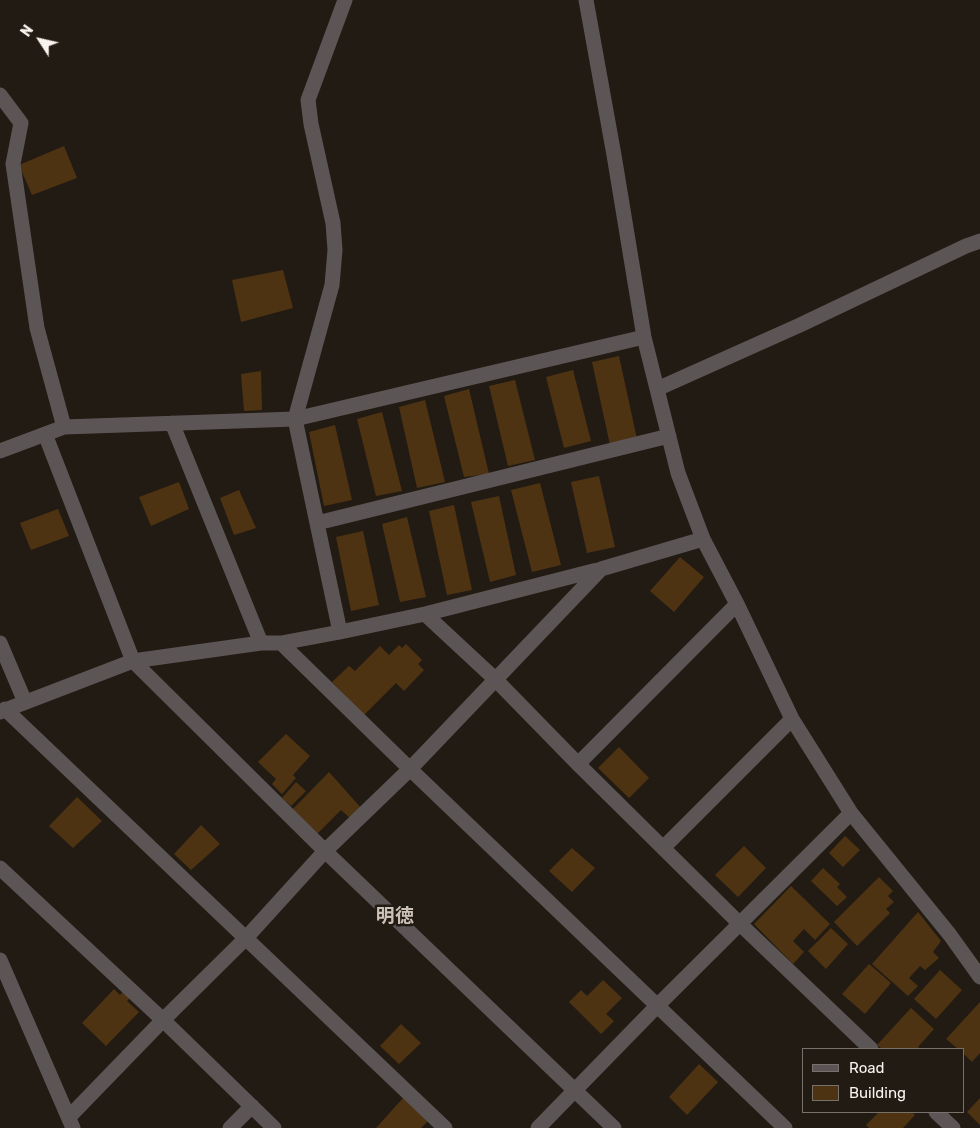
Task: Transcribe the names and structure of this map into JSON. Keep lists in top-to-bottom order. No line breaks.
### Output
{"districts":["明徳"],"legend":["Road","Building"],"north":"top left"}
